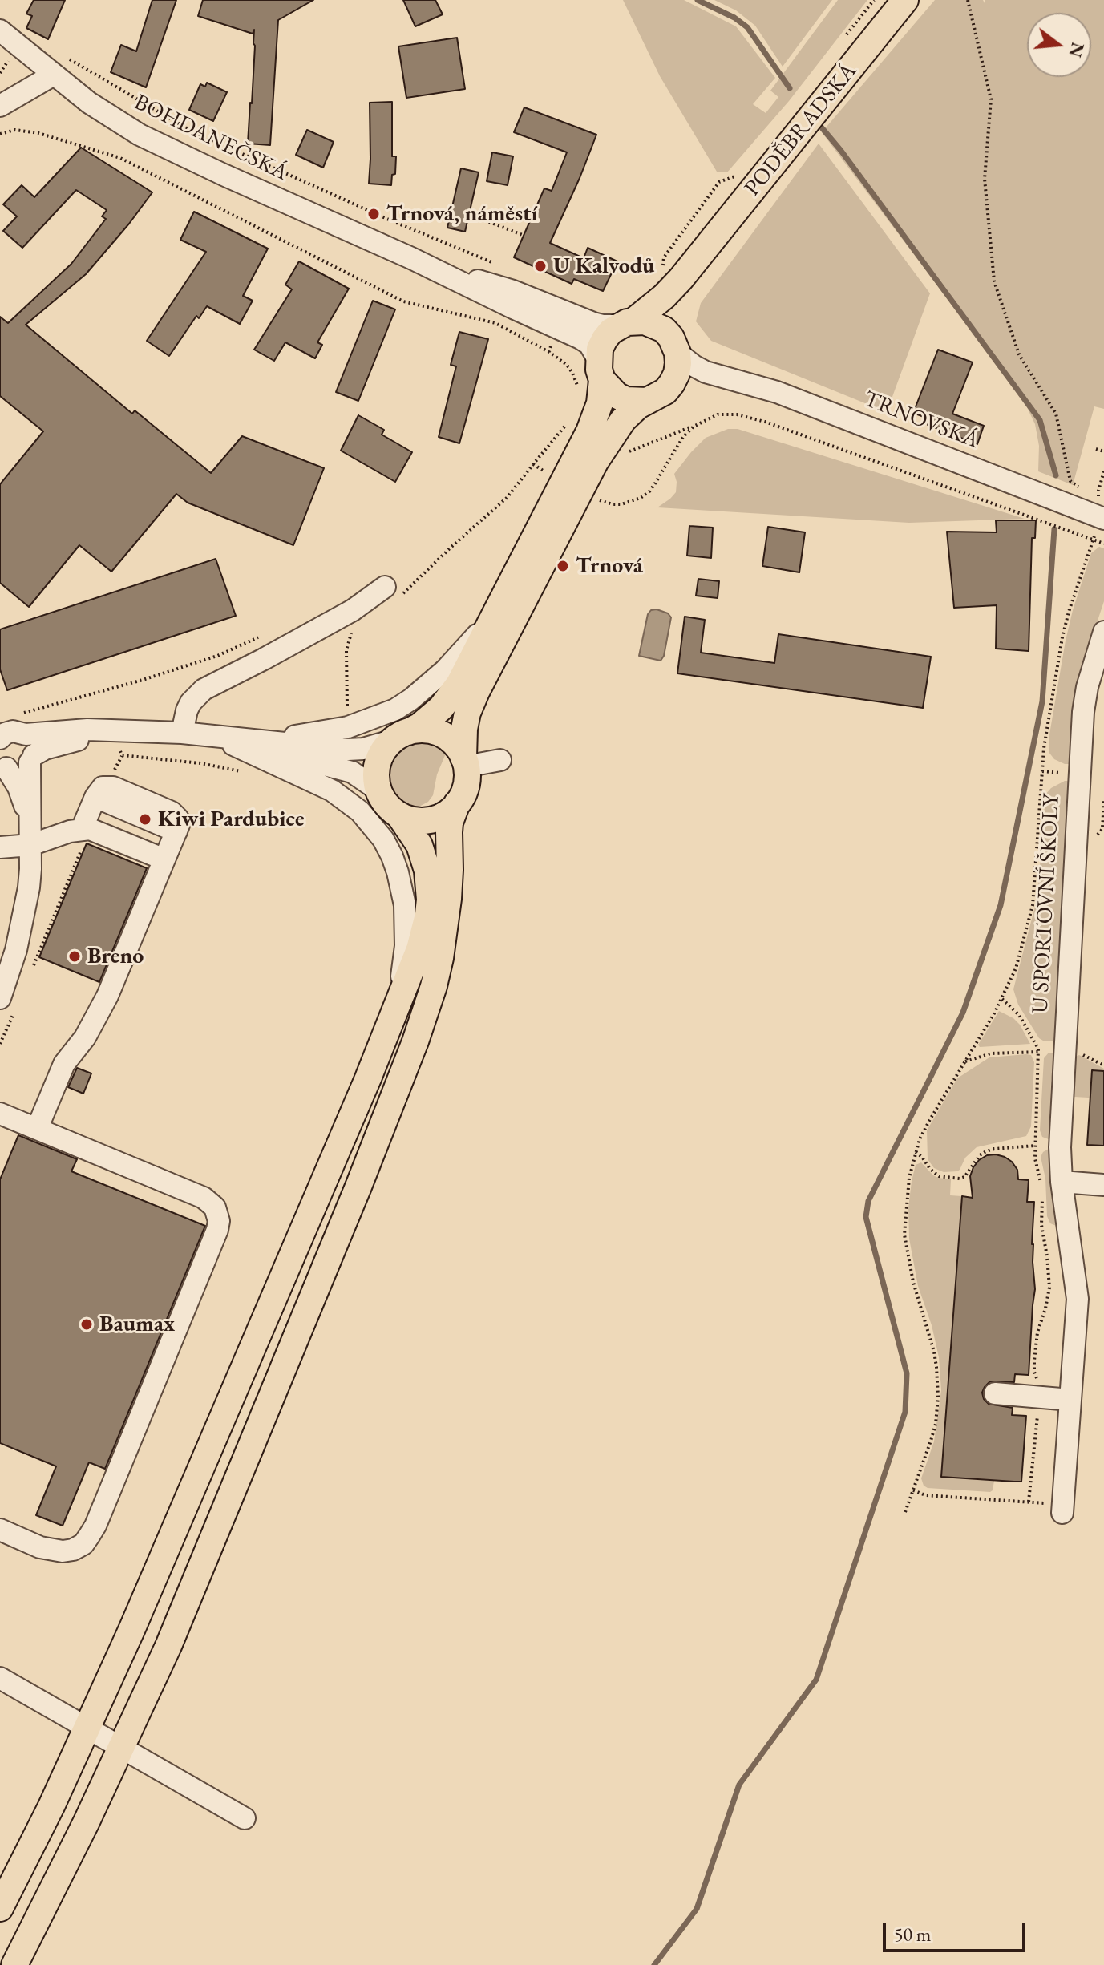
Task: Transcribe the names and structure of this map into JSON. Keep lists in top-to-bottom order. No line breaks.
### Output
{"streets":{"main road":["PODĚBRADSKÁ"],"street":["BOHDANEČSKÁ","TRNOVSKÁ","U SPORTOVNÍ ŠKOLY"]},"crossings":[["PODĚBRADSKÁ","BOHDANEČSKÁ"],["PODĚBRADSKÁ","TRNOVSKÁ"],["BOHDANEČSKÁ","TRNOVSKÁ"]],"places":["Trnová, náměstí","U Kalvodů","Trnová","Kiwi Pardubice","Breno","Baumax"],"scale_bar":"50 m","north":"right"}
